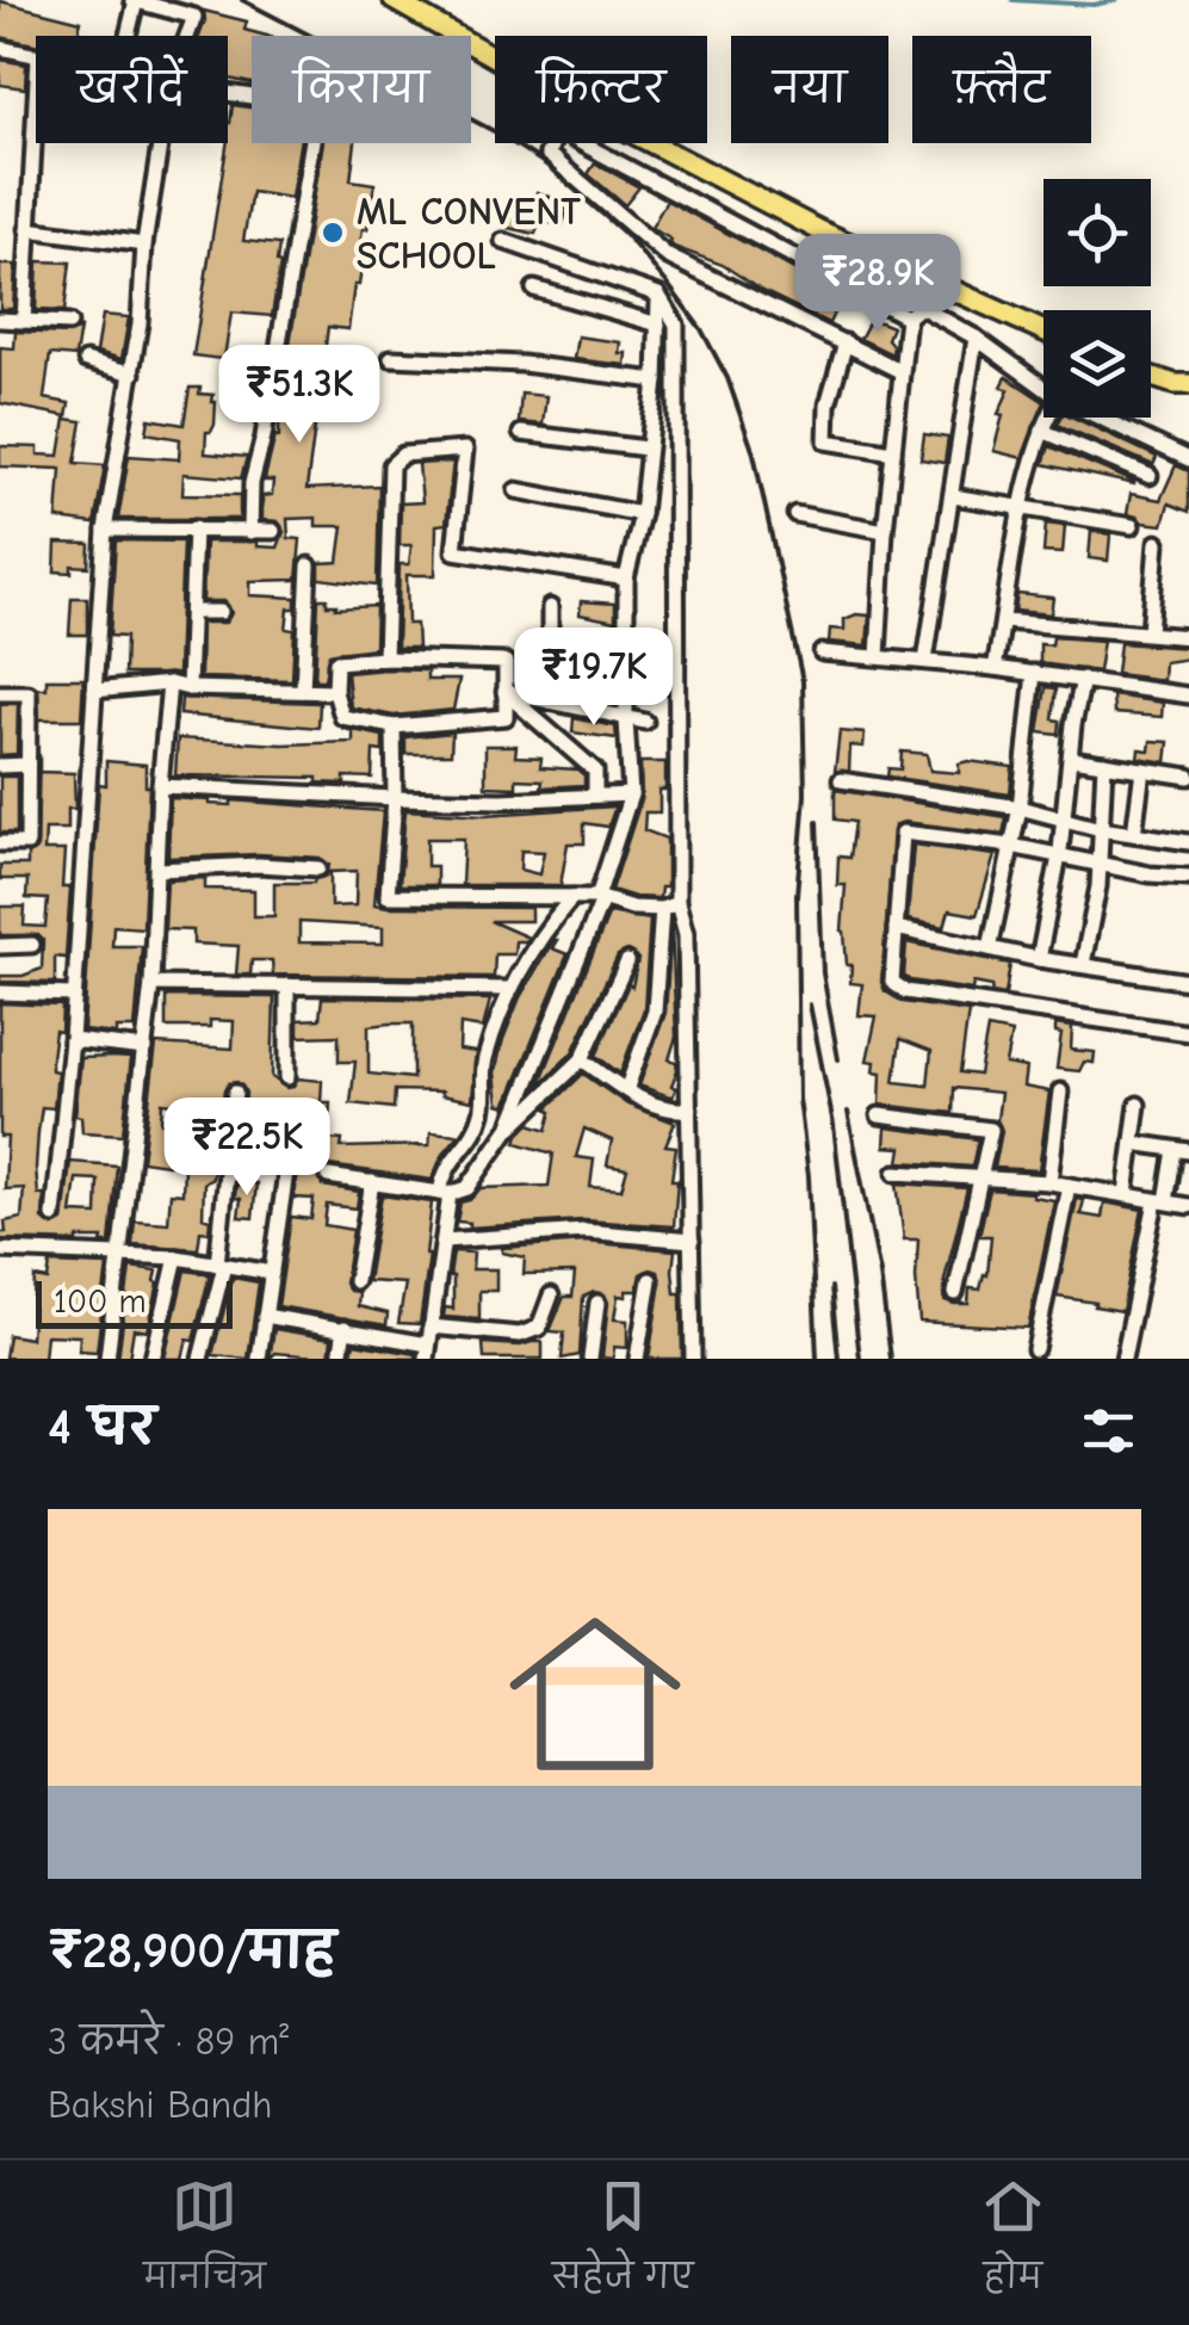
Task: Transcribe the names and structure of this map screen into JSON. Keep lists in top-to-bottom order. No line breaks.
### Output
{"places":["ML CONVENT SCHOOL"],"scale_bar":"100 m","page":{"chip":["खरीदें","किराया","फ़िल्टर","नया","फ़्लैट"],"price":["₹28.9K","₹51.3K","₹19.7K","₹22.5K"],"scale":"100 m","heading":"4 घर","list":[{"name":"₹28,900/माह","note":"3 कमरे · 89 m² · Bakshi Bandh"}],"tabs":["मानचित्र","सहेजे गए","होम"]}}
